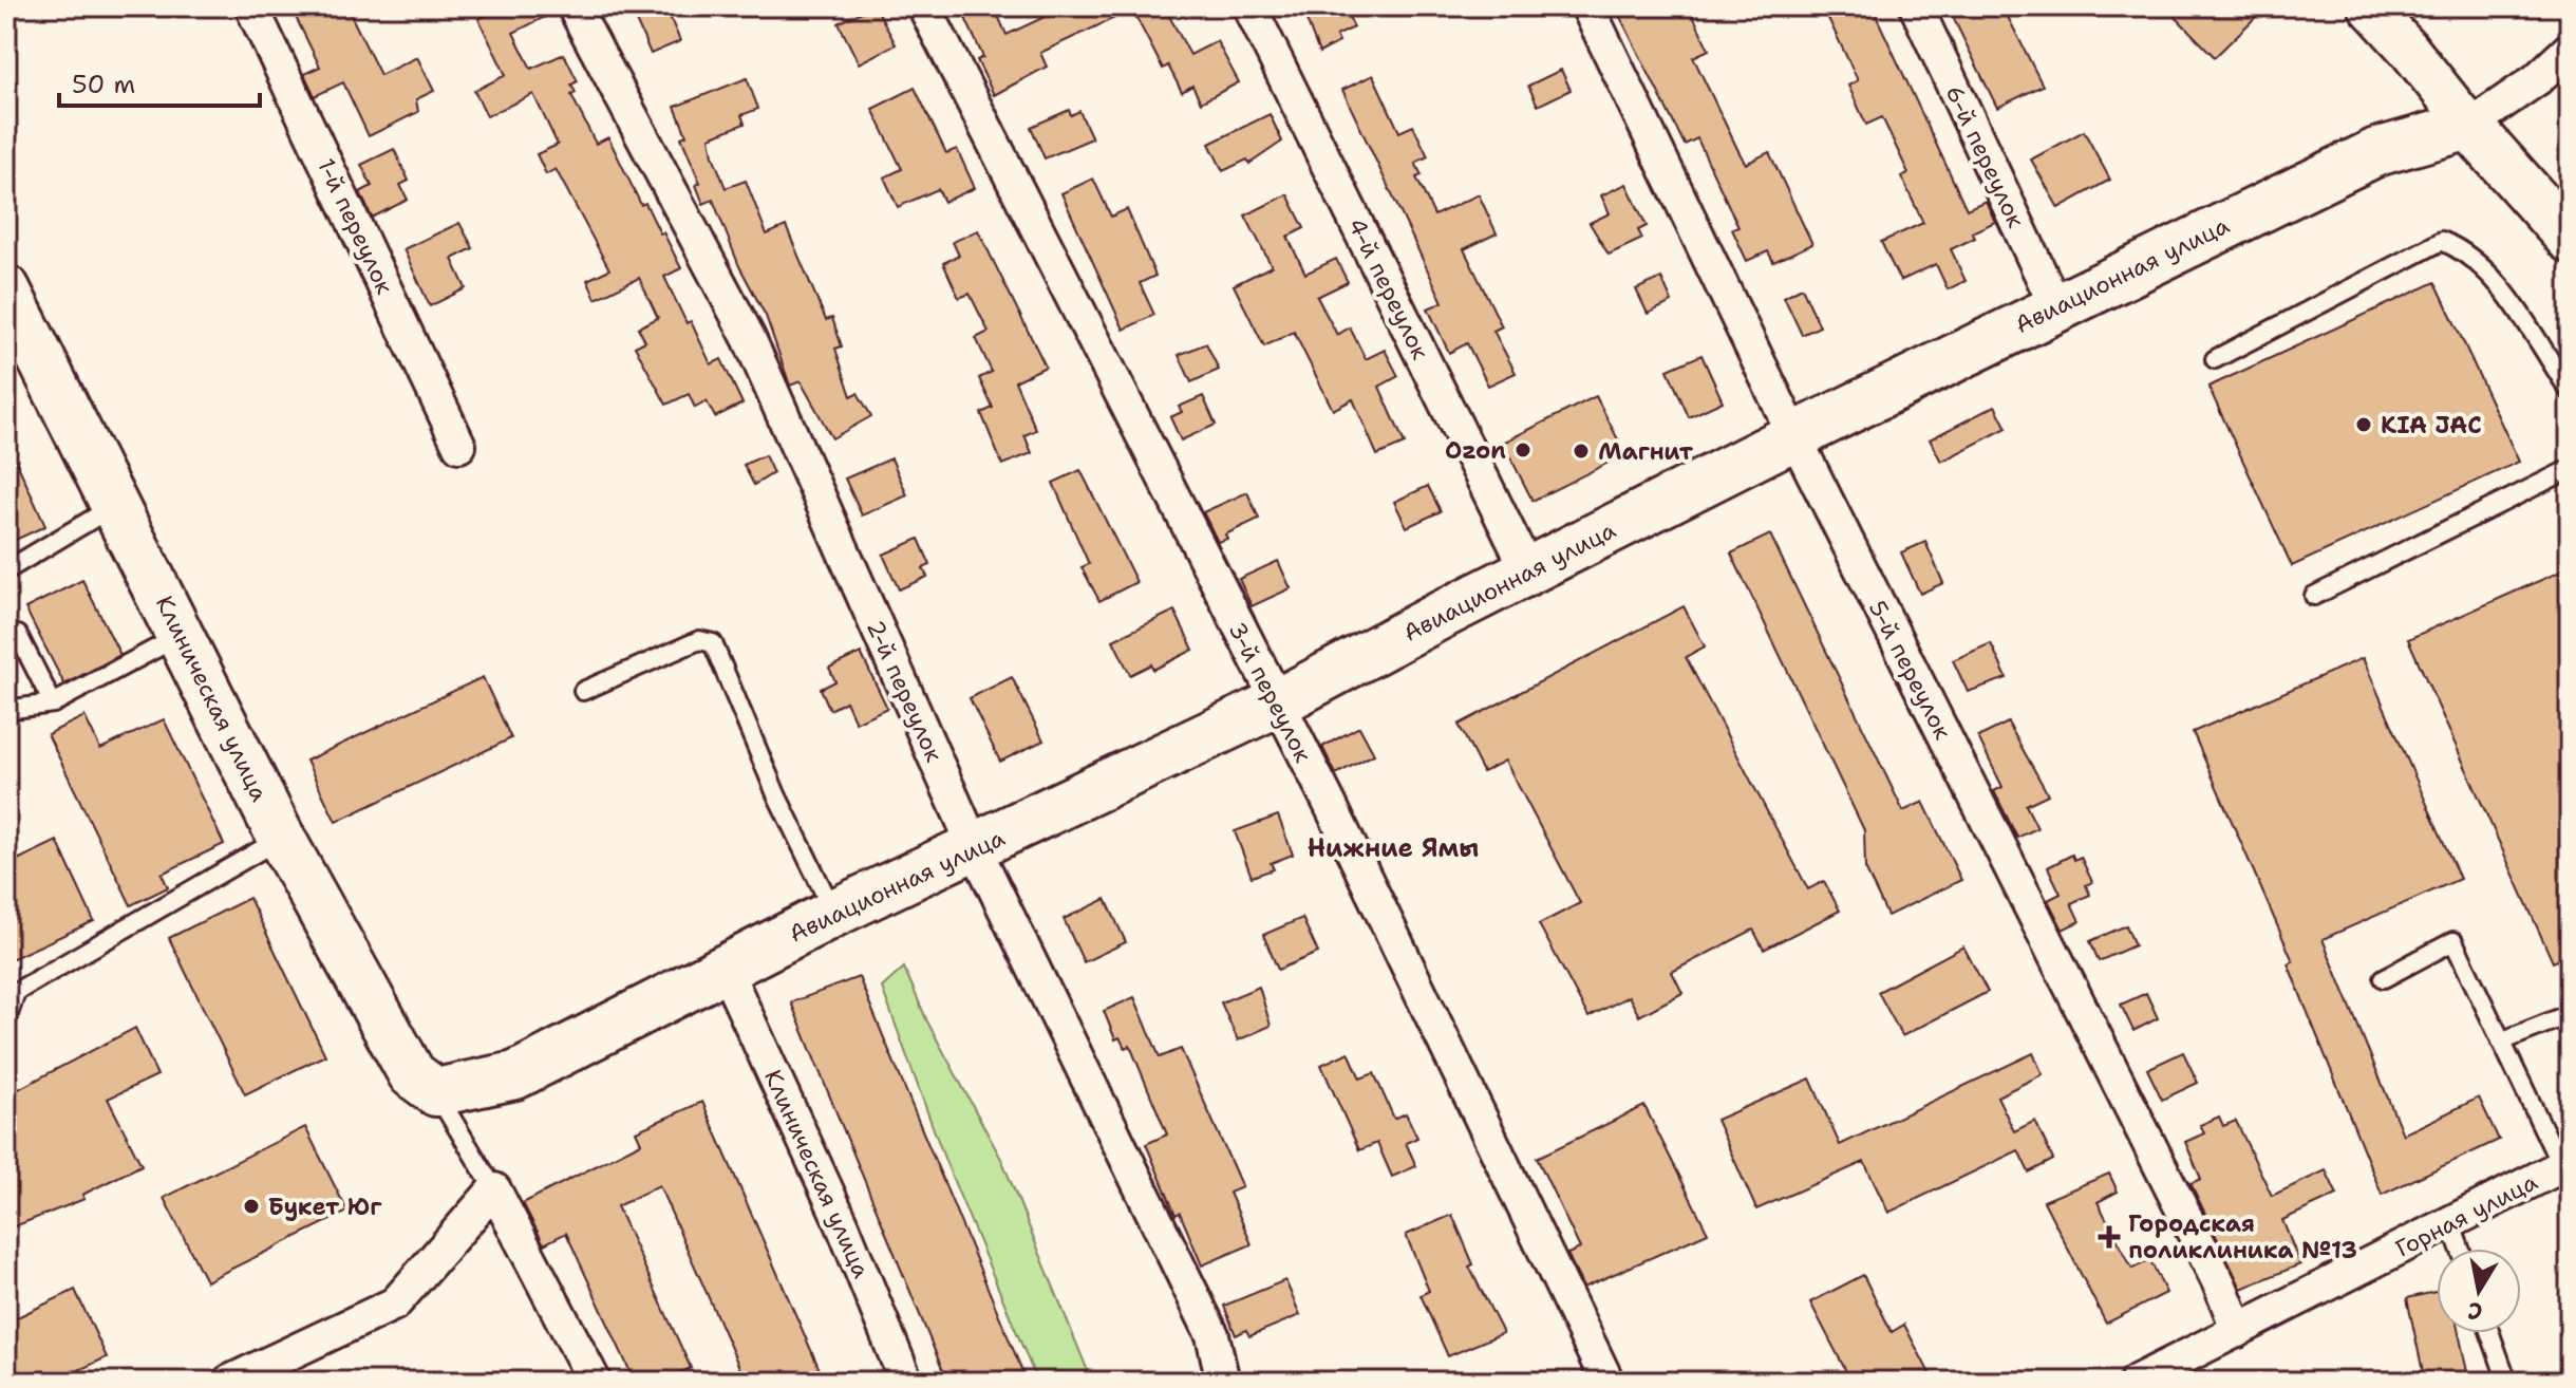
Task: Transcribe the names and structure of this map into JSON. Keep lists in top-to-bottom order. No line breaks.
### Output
{"streets":{"main road":["Авиационная улица","Клиническая улица"],"street":["6-й переулок","1-й переулок","4-й переулок","5-й переулок","2-й переулок","3-й переулок","Горная улица"]},"crossings":[["6-й переулок","Авиационная улица"],["Авиационная улица","4-й переулок"],["Авиационная улица","5-й переулок"],["Авиационная улица","2-й переулок"],["Авиационная улица","3-й переулок"],["Авиационная улица","Клиническая улица"],["5-й переулок","Горная улица"]],"districts":["Нижние Ямы"],"places":{"other":["KIA JAC","Ozon","Магнит","Букет Юг"],"health":["Городская поликлиника №13"]},"scale_bar":"50 m","north":"bottom"}
